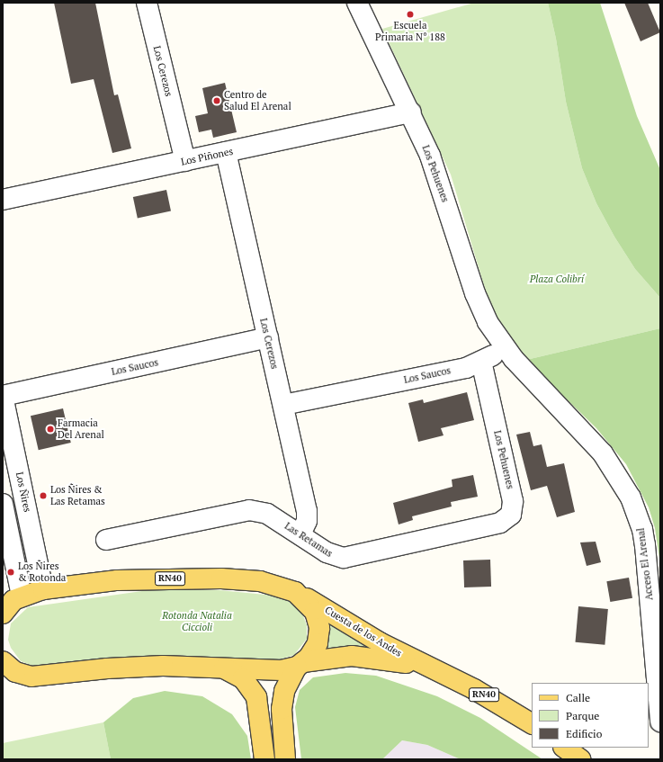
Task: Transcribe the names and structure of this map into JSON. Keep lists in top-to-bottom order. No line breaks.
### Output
{"streets":{"main road":["RN40","Cuesta de los Andes"],"street":["Los Cerezos","Los Piñones","Los Pehuenes","Los Saucos","Los Ñires","Las Retamas","Acceso El Arenal"]},"crossings":[["Los Cerezos","Los Piñones"],["Los Cerezos","Los Saucos"],["Los Cerezos","Las Retamas"],["Los Piñones","Los Pehuenes"],["Los Pehuenes","Los Saucos"],["Los Pehuenes","Las Retamas"],["Los Pehuenes","Acceso El Arenal"],["Los Saucos","Los Ñires"],["Los Saucos","Acceso El Arenal"],["Los Ñires","RN40"],["RN40","Cuesta de los Andes"]],"parks":["Plaza Colibrí","Rotonda Natalia Ciccioli"],"places":["Escuela Primaria N° 188","Centro de Salud El Arenal","Farmacia Del Arenal","Los Ñires & Las Retamas","Los Ñires & Rotonda"],"legend":["Calle","Parque","Edificio"]}
